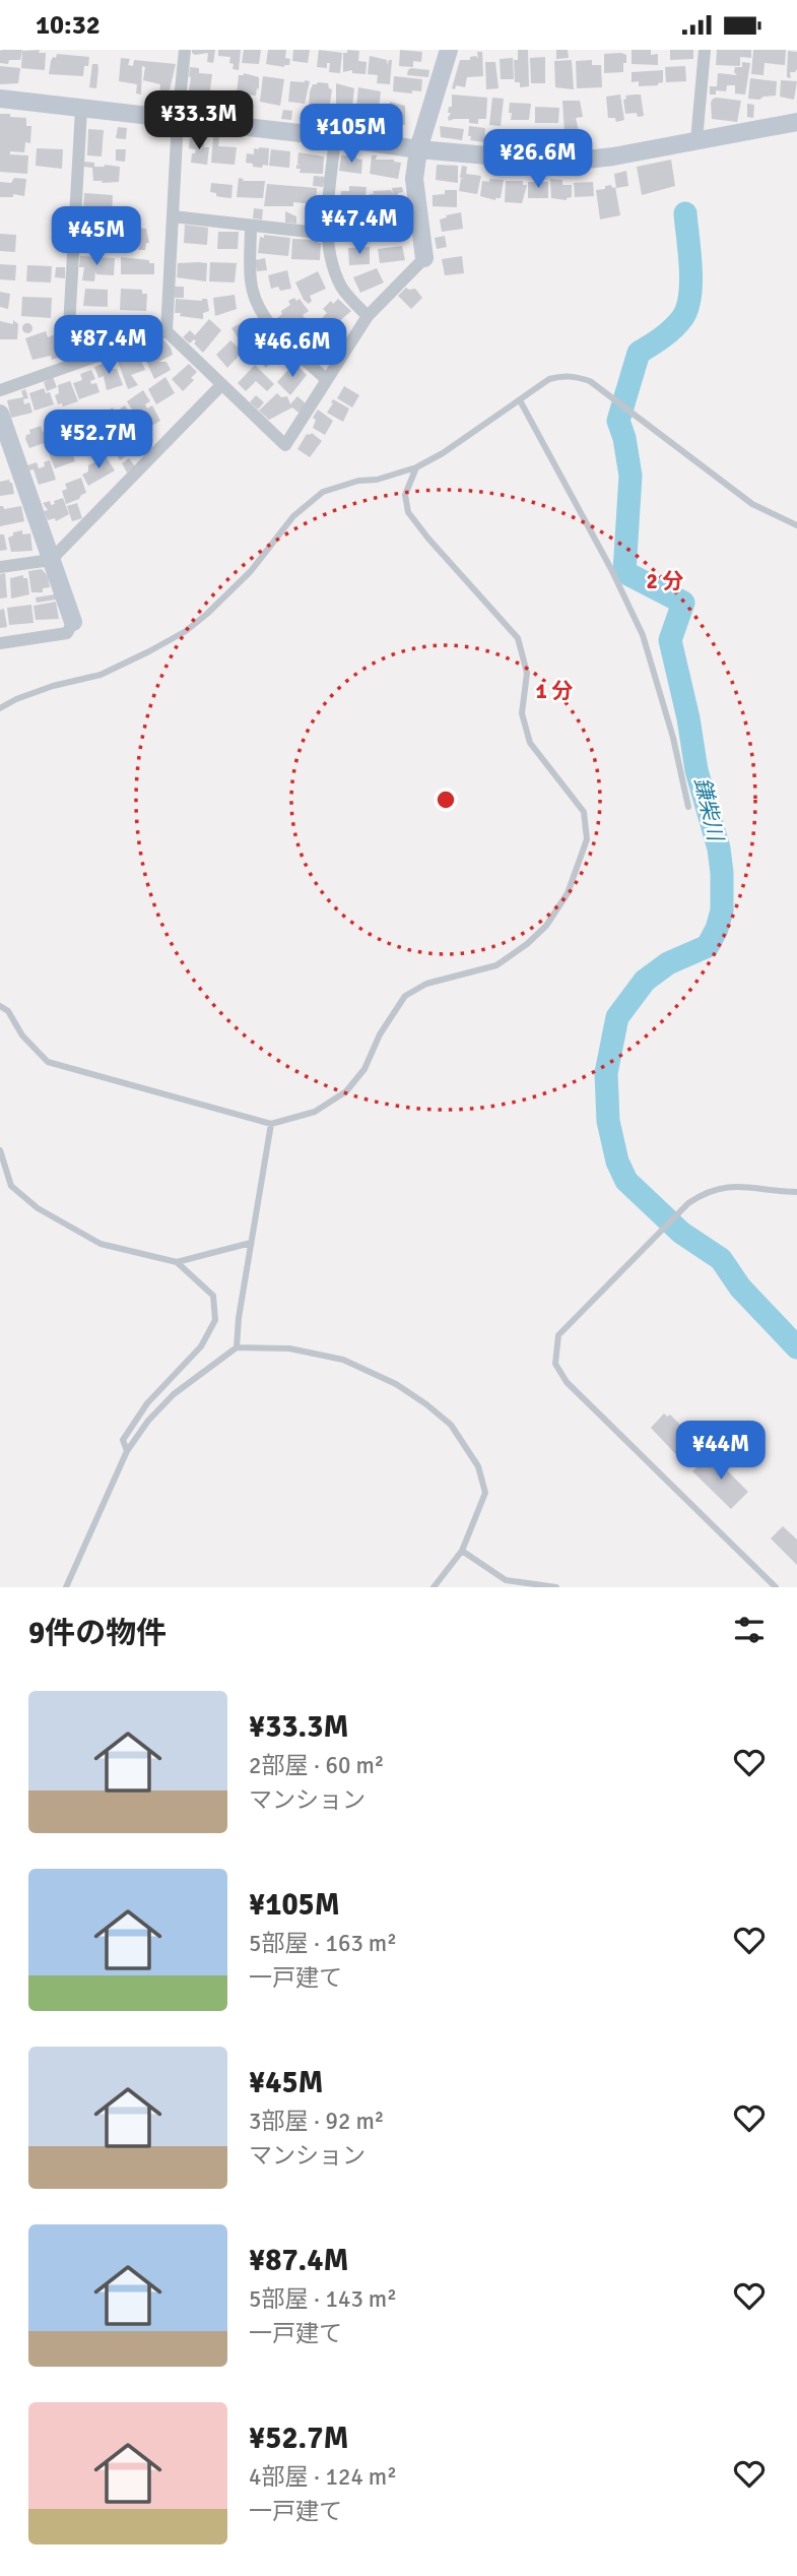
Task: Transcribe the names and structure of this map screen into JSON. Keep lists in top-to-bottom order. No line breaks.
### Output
{"water":["鎌柴川"],"page":{"status":"10:32","price":["¥33.3M","¥105M","¥26.6M","¥47.4M","¥45M","¥87.4M","¥46.6M","¥52.7M","¥44M"],"heading":"9件の物件","list":[{"name":"¥33.3M","note":"2部屋 · 60 m² · マンション"},{"name":"¥105M","note":"5部屋 · 163 m² · 一戸建て"},{"name":"¥45M","note":"3部屋 · 92 m² · マンション"},{"name":"¥87.4M","note":"5部屋 · 143 m² · 一戸建て"},{"name":"¥52.7M","note":"4部屋 · 124 m² · 一戸建て"}]},"rings":["2 分","1 分"]}
